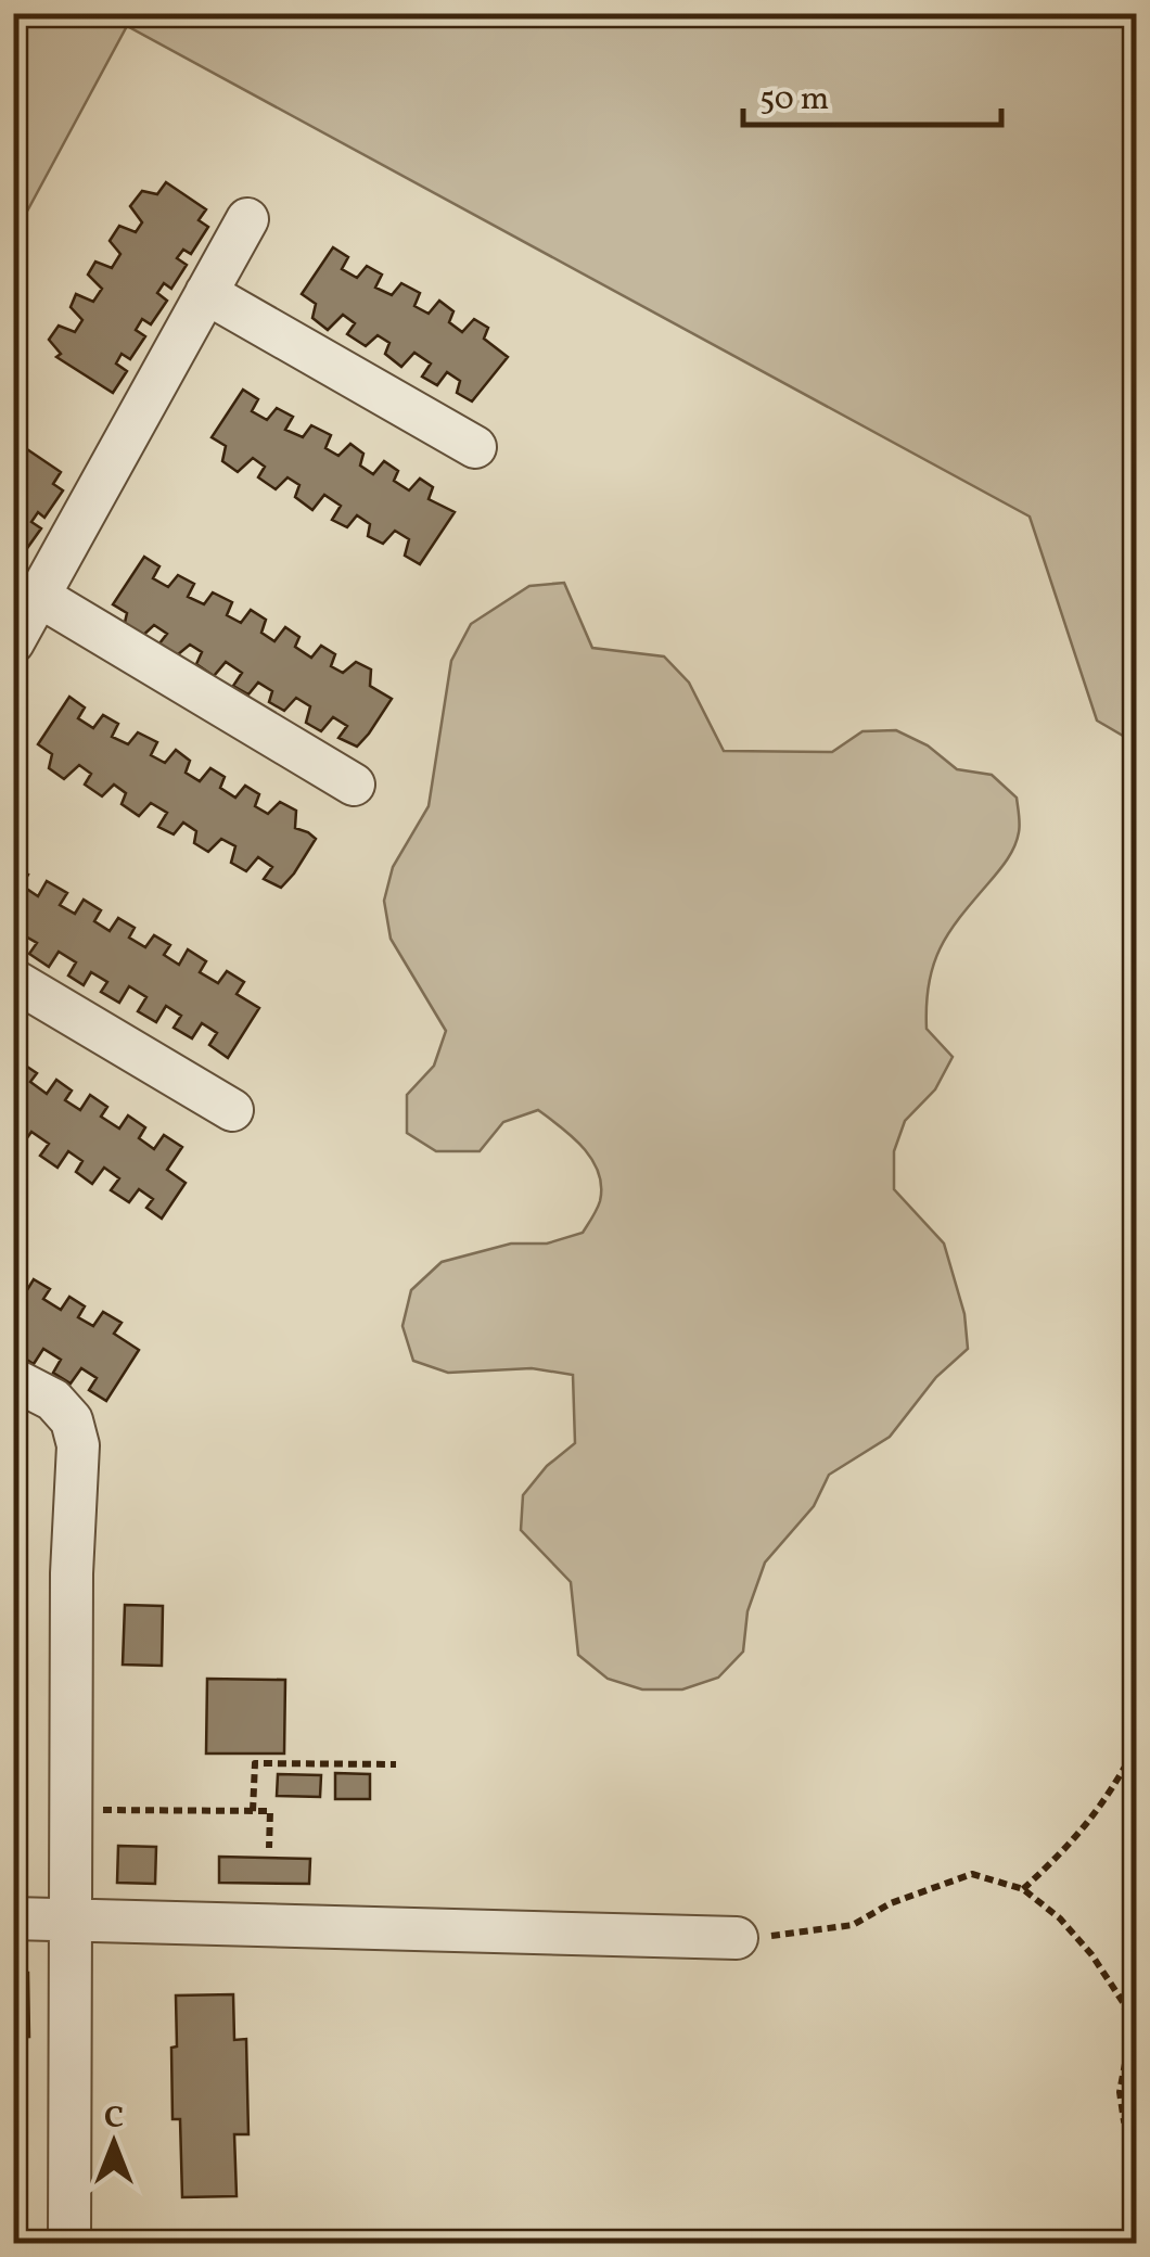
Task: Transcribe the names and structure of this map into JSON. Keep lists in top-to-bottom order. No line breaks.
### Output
{"scale_bar":"50 m","north":"top"}
